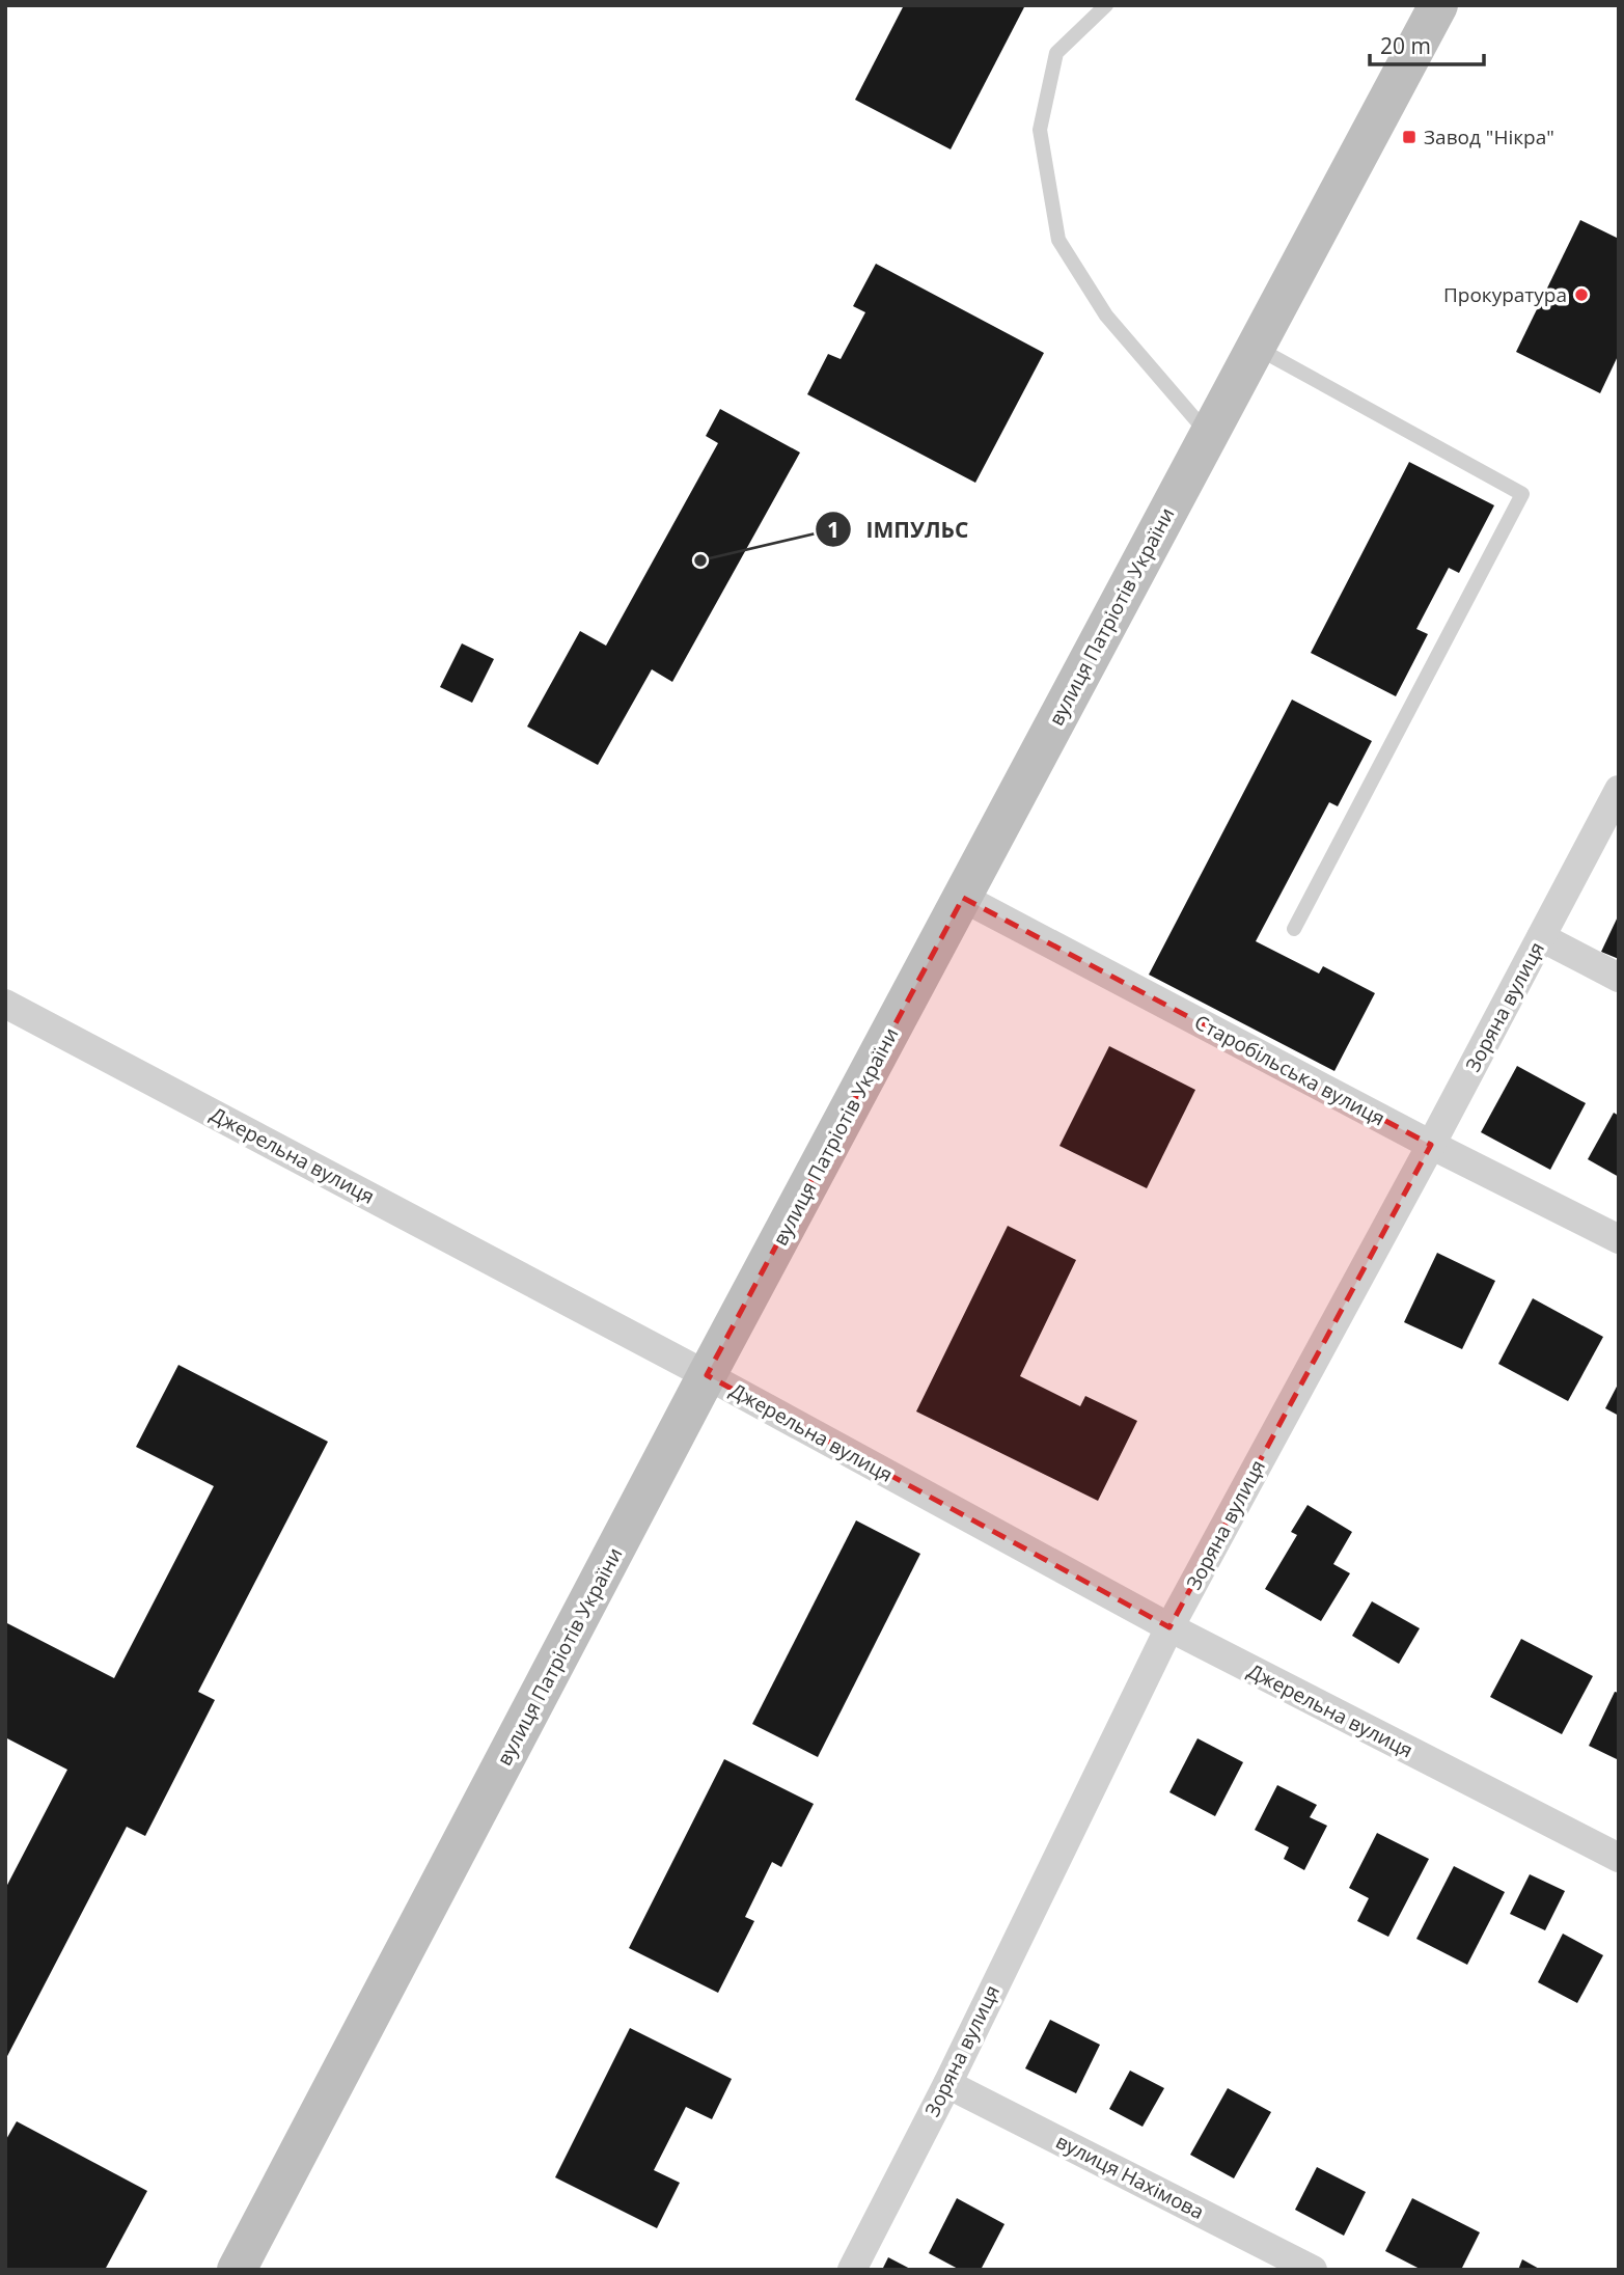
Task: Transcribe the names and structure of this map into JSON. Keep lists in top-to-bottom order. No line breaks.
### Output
{"streets":{"main road":["вулиця Патріотів України"],"street":["Зоряна вулиця","Старобільська вулиця","Джерельна вулиця","вулиця Нахімова"]},"crossings":[["вулиця Патріотів України","Старобільська вулиця"],["вулиця Патріотів України","Джерельна вулиця"],["Зоряна вулиця","Старобільська вулиця"],["Зоряна вулиця","Джерельна вулиця"],["Зоряна вулиця","вулиця Нахімова"]],"places":{"transit":["Завод \"Нікра\""],"other":["Прокуратура","ІМПУЛЬС"]},"scale_bar":"20 m"}
